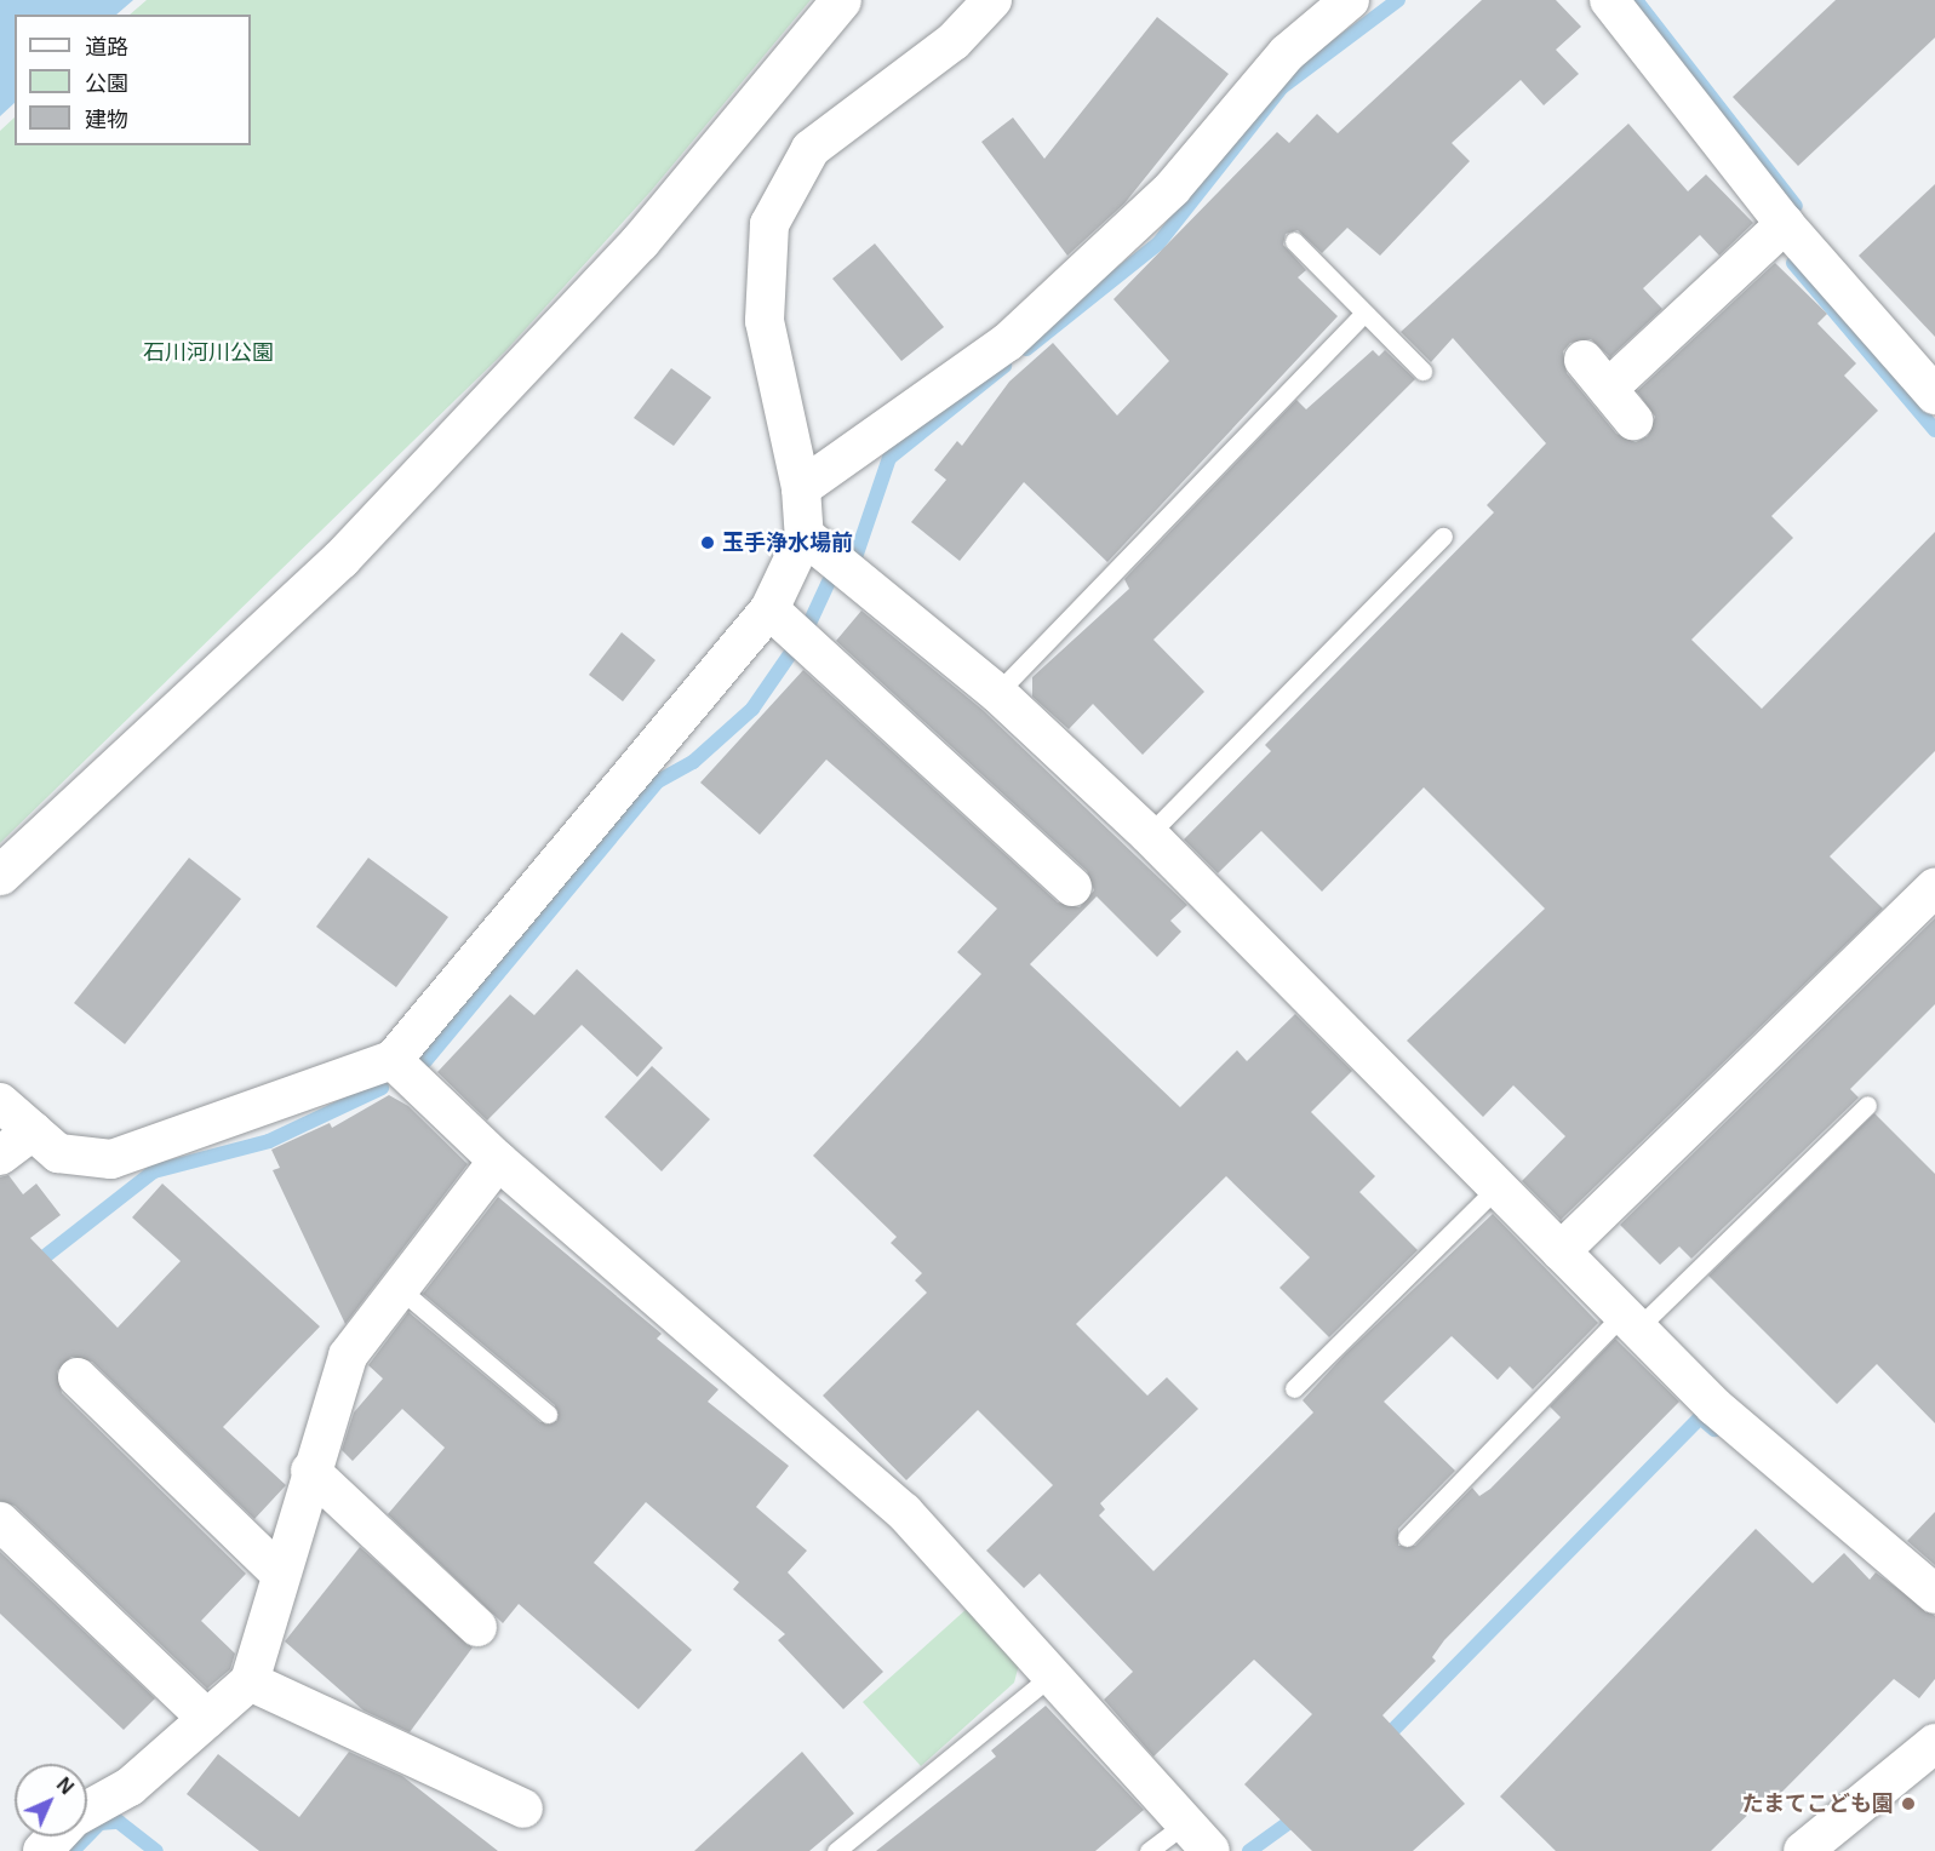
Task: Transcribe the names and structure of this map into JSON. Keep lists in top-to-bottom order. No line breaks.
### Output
{"parks":["石川河川公園"],"places":["玉手浄水場前","たまてこども園"],"legend":["道路","公園","建物"],"north":"top right"}
